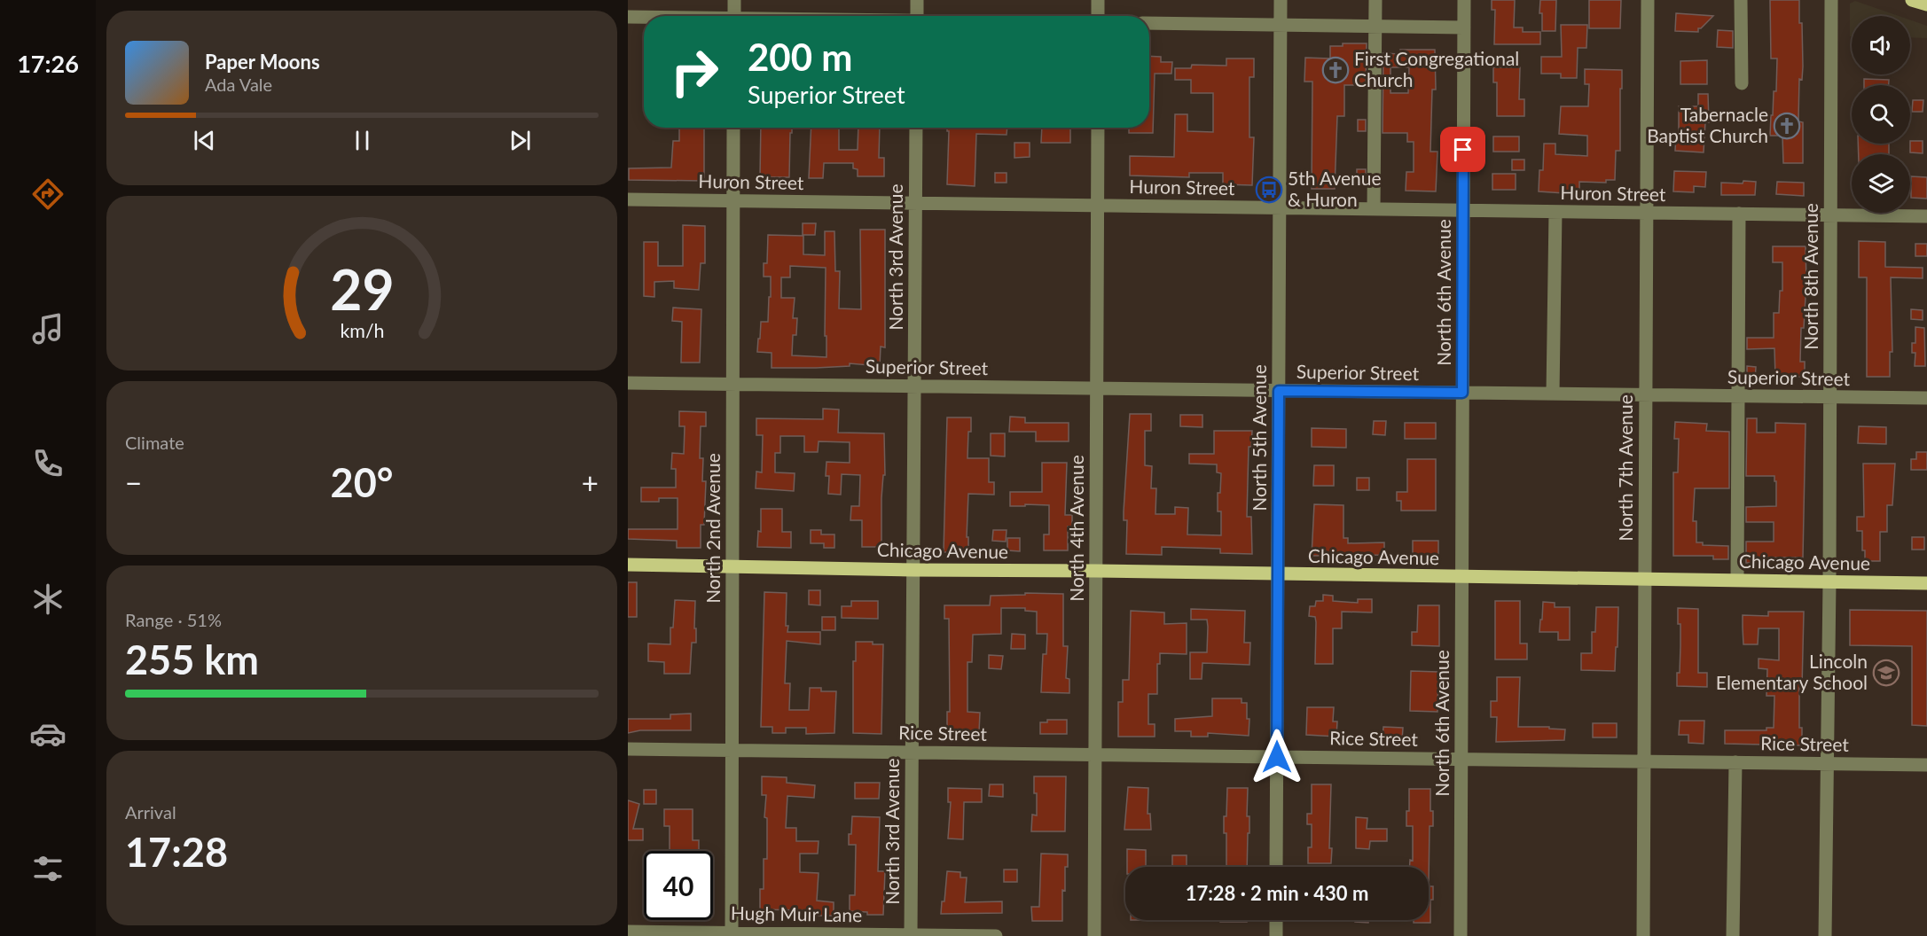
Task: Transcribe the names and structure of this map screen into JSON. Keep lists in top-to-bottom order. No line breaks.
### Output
{"streets":{"main road":["Chicago Avenue"],"street":["Huron Street","North 3rd Avenue","North 8th Avenue","North 6th Avenue","Superior Street","North 5th Avenue","North 7th Avenue","North 2nd Avenue","North 4th Avenue","Rice Street","Hugh Muir Lane"]},"crossings":[["Huron Street","North 3rd Avenue"],["Huron Street","North 8th Avenue"],["Huron Street","North 6th Avenue"],["Huron Street","North 5th Avenue"],["Huron Street","North 7th Avenue"],["Huron Street","North 2nd Avenue"],["Huron Street","North 4th Avenue"],["North 3rd Avenue","Superior Street"],["North 3rd Avenue","Chicago Avenue"],["North 3rd Avenue","Rice Street"],["North 3rd Avenue","Hugh Muir Lane"],["North 8th Avenue","Superior Street"],["North 8th Avenue","Chicago Avenue"],["North 8th Avenue","Rice Street"],["North 6th Avenue","Superior Street"],["North 6th Avenue","Chicago Avenue"],["North 6th Avenue","Rice Street"],["Superior Street","North 5th Avenue"],["Superior Street","North 7th Avenue"],["Superior Street","North 2nd Avenue"],["Superior Street","North 4th Avenue"],["North 5th Avenue","Chicago Avenue"],["North 5th Avenue","Rice Street"],["North 7th Avenue","Chicago Avenue"],["North 7th Avenue","Rice Street"],["North 2nd Avenue","Chicago Avenue"],["North 2nd Avenue","Rice Street"],["North 2nd Avenue","Hugh Muir Lane"],["North 4th Avenue","Chicago Avenue"],["North 4th Avenue","Rice Street"]],"places":{"church":["First Congregational Church","Tabernacle Baptist Church"],"bus stop":["5th Avenue & Huron"],"school or university":["Lincoln Elementary School"]},"page":{"tabs":"17:26","turn":["200 m","Superior Street"],"song":["Paper Moons","Ada Vale"],"tile":["Climate",["Range · 51%","255 km"],["Arrival","17:28"]],"heat":["−","20°","+"],"limit":"40","trip":"17:28 · 2 min · 430 m","gauge":["29","km/h"]}}
